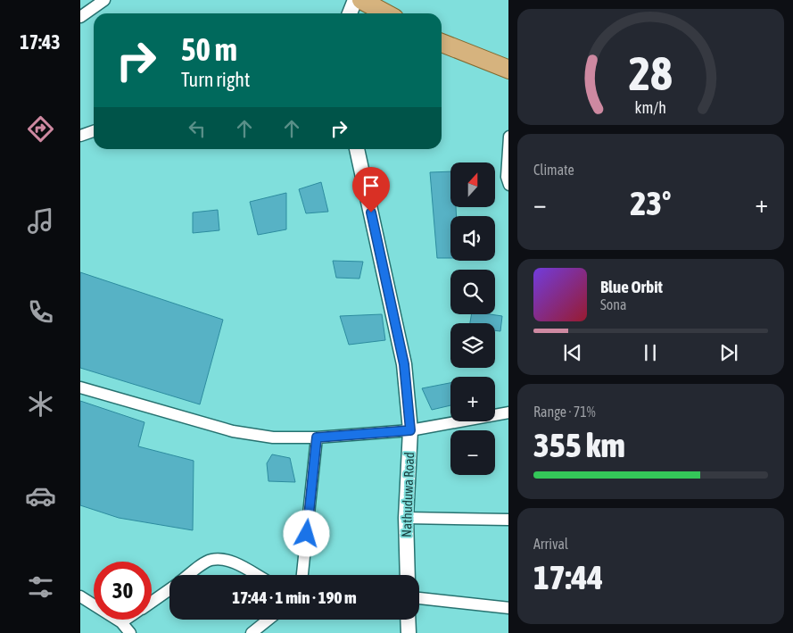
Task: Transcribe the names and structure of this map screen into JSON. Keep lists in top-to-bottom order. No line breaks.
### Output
{"streets":{"street":["Nathuduwa Road"]},"north":"top","page":{"tabs":"17:43","turn":["50 m","Turn right"],"tile":["Climate",["Range · 71%","355 km"],["Arrival","17:44"]],"map_buttons":["+","−"],"heat":["−","23°","+"],"song":["Blue Orbit","Sona"],"limit":"30","trip":"17:44 · 1 min · 190 m","gauge":["28","km/h"]}}
